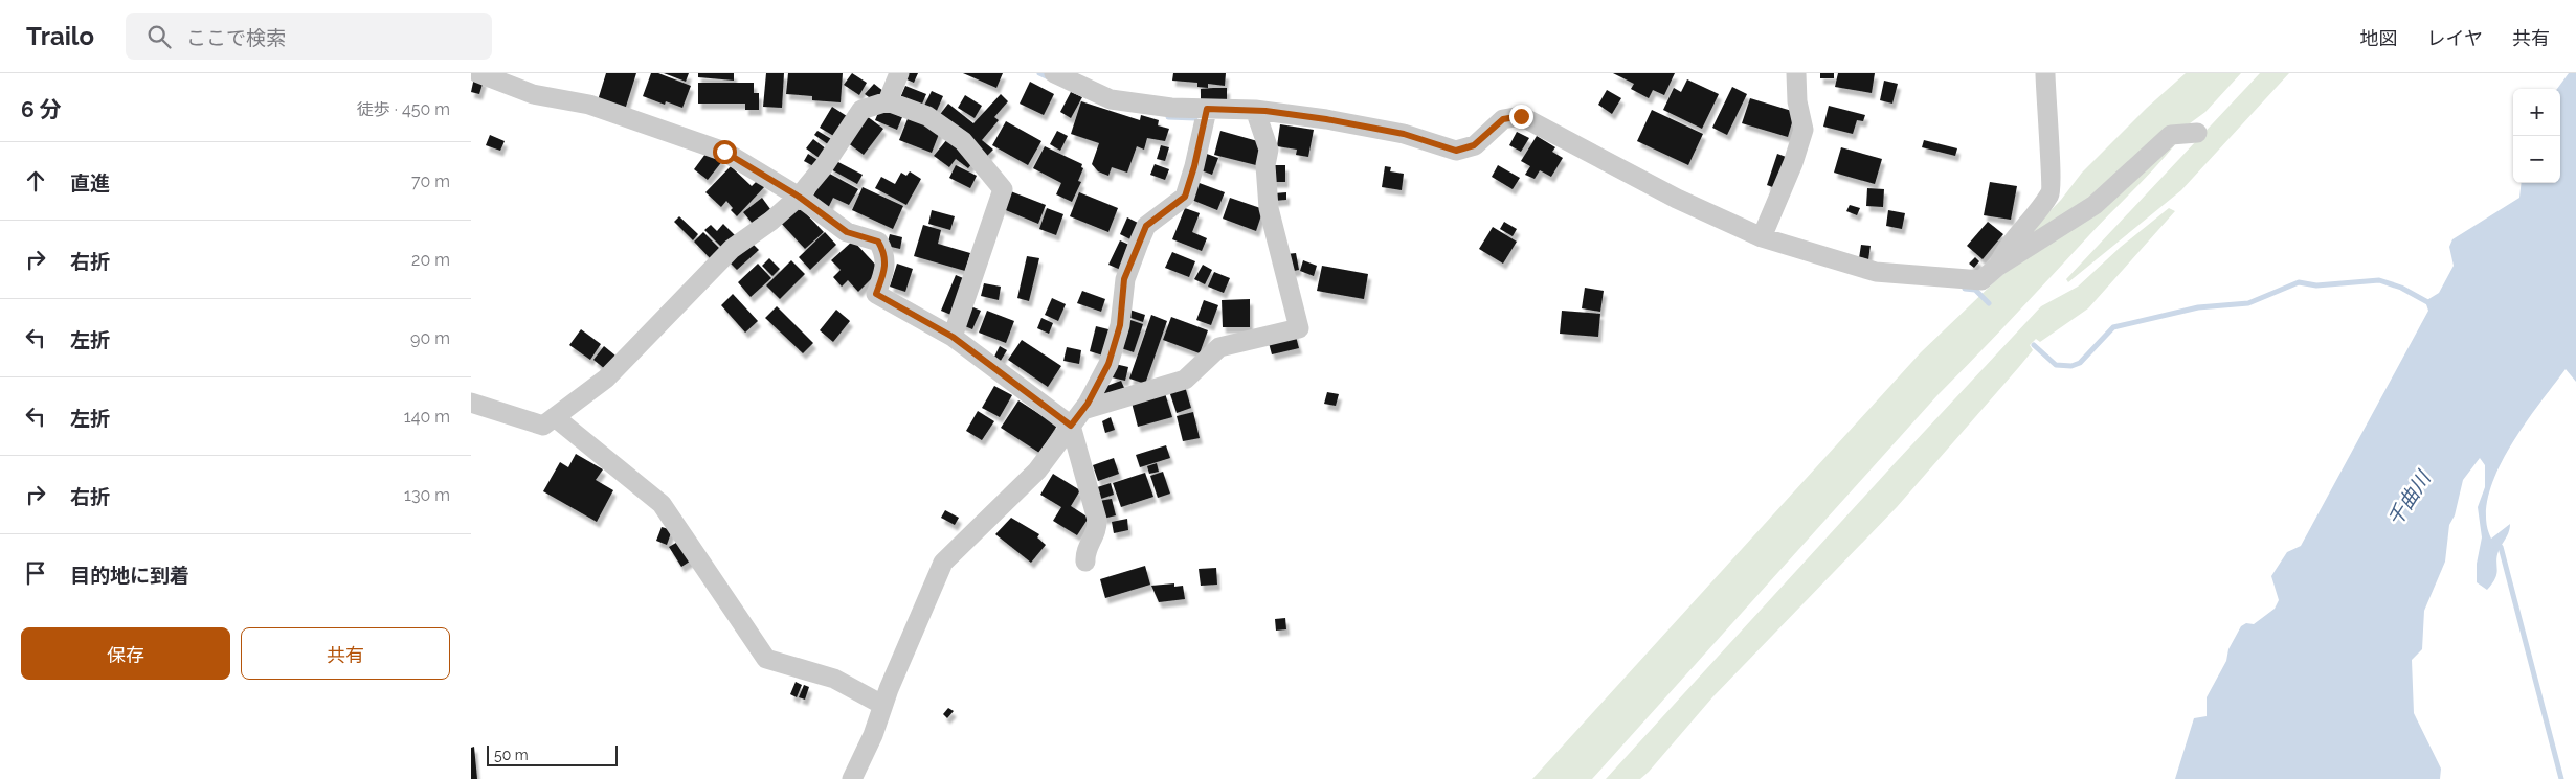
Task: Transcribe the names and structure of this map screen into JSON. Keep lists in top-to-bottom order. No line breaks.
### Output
{"water":["千曲川"],"scale_bar":"50 m","page":{"header":"Trailo","search":"ここで検索","nav":["地図","レイヤ","共有"],"heading":["6 分","徒歩 · 450 m"],"map_buttons":["+","−"],"list":[["直進","70 m"],["右折","20 m"],["左折","90 m"],["左折","140 m"],["右折","130 m"],"目的地に到着"],"buttons":["保存","共有"],"scale":"50 m"}}
